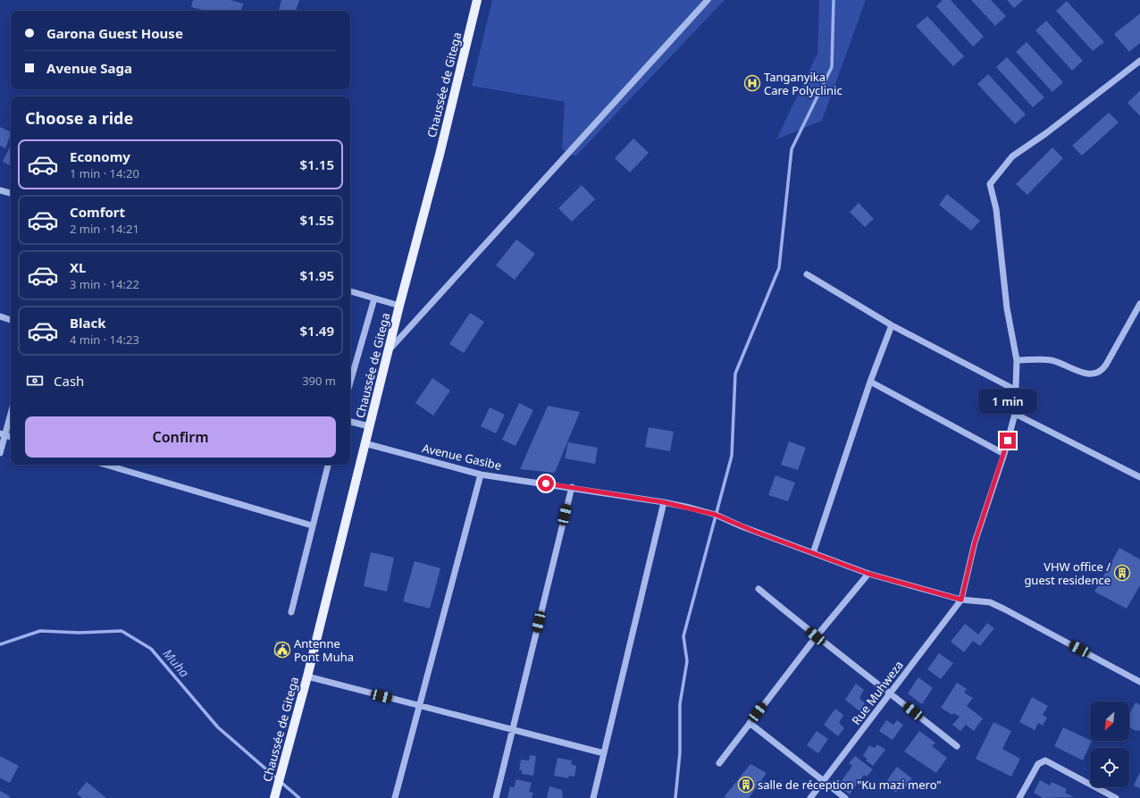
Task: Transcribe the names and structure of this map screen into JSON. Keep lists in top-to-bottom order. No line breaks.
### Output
{"streets":{"main road":["Chaussée de Gitega"],"street":["Avenue Gasibe","Rue Muhweza"]},"crossings":[["Chaussée de Gitega","Avenue Gasibe"],["Avenue Gasibe","Rue Muhweza"]],"water":["Muha"],"places":{"hospital":["Tanganyika Care Polyclinic"],"building":["VHW office / guest residence","salle de réception \"Ku mazi mero\""],"public building":["Antenne Pont Muha"]},"north":"bottom left","page":{"banner":["Garona Guest House","Avenue Saga"],"heading":"Choose a ride","list":[{"name":"Economy","note":"1 min · 14:20","value":"$1.15"},{"name":"Comfort","note":"2 min · 14:21","value":"$1.55"},{"name":"XL","note":"3 min · 14:22","value":"$1.95"},{"name":"Black","note":"4 min · 14:23","value":"$1.49"}],"pay":["Cash","390 m"],"bubble":"1 min","buttons":"Confirm"}}
